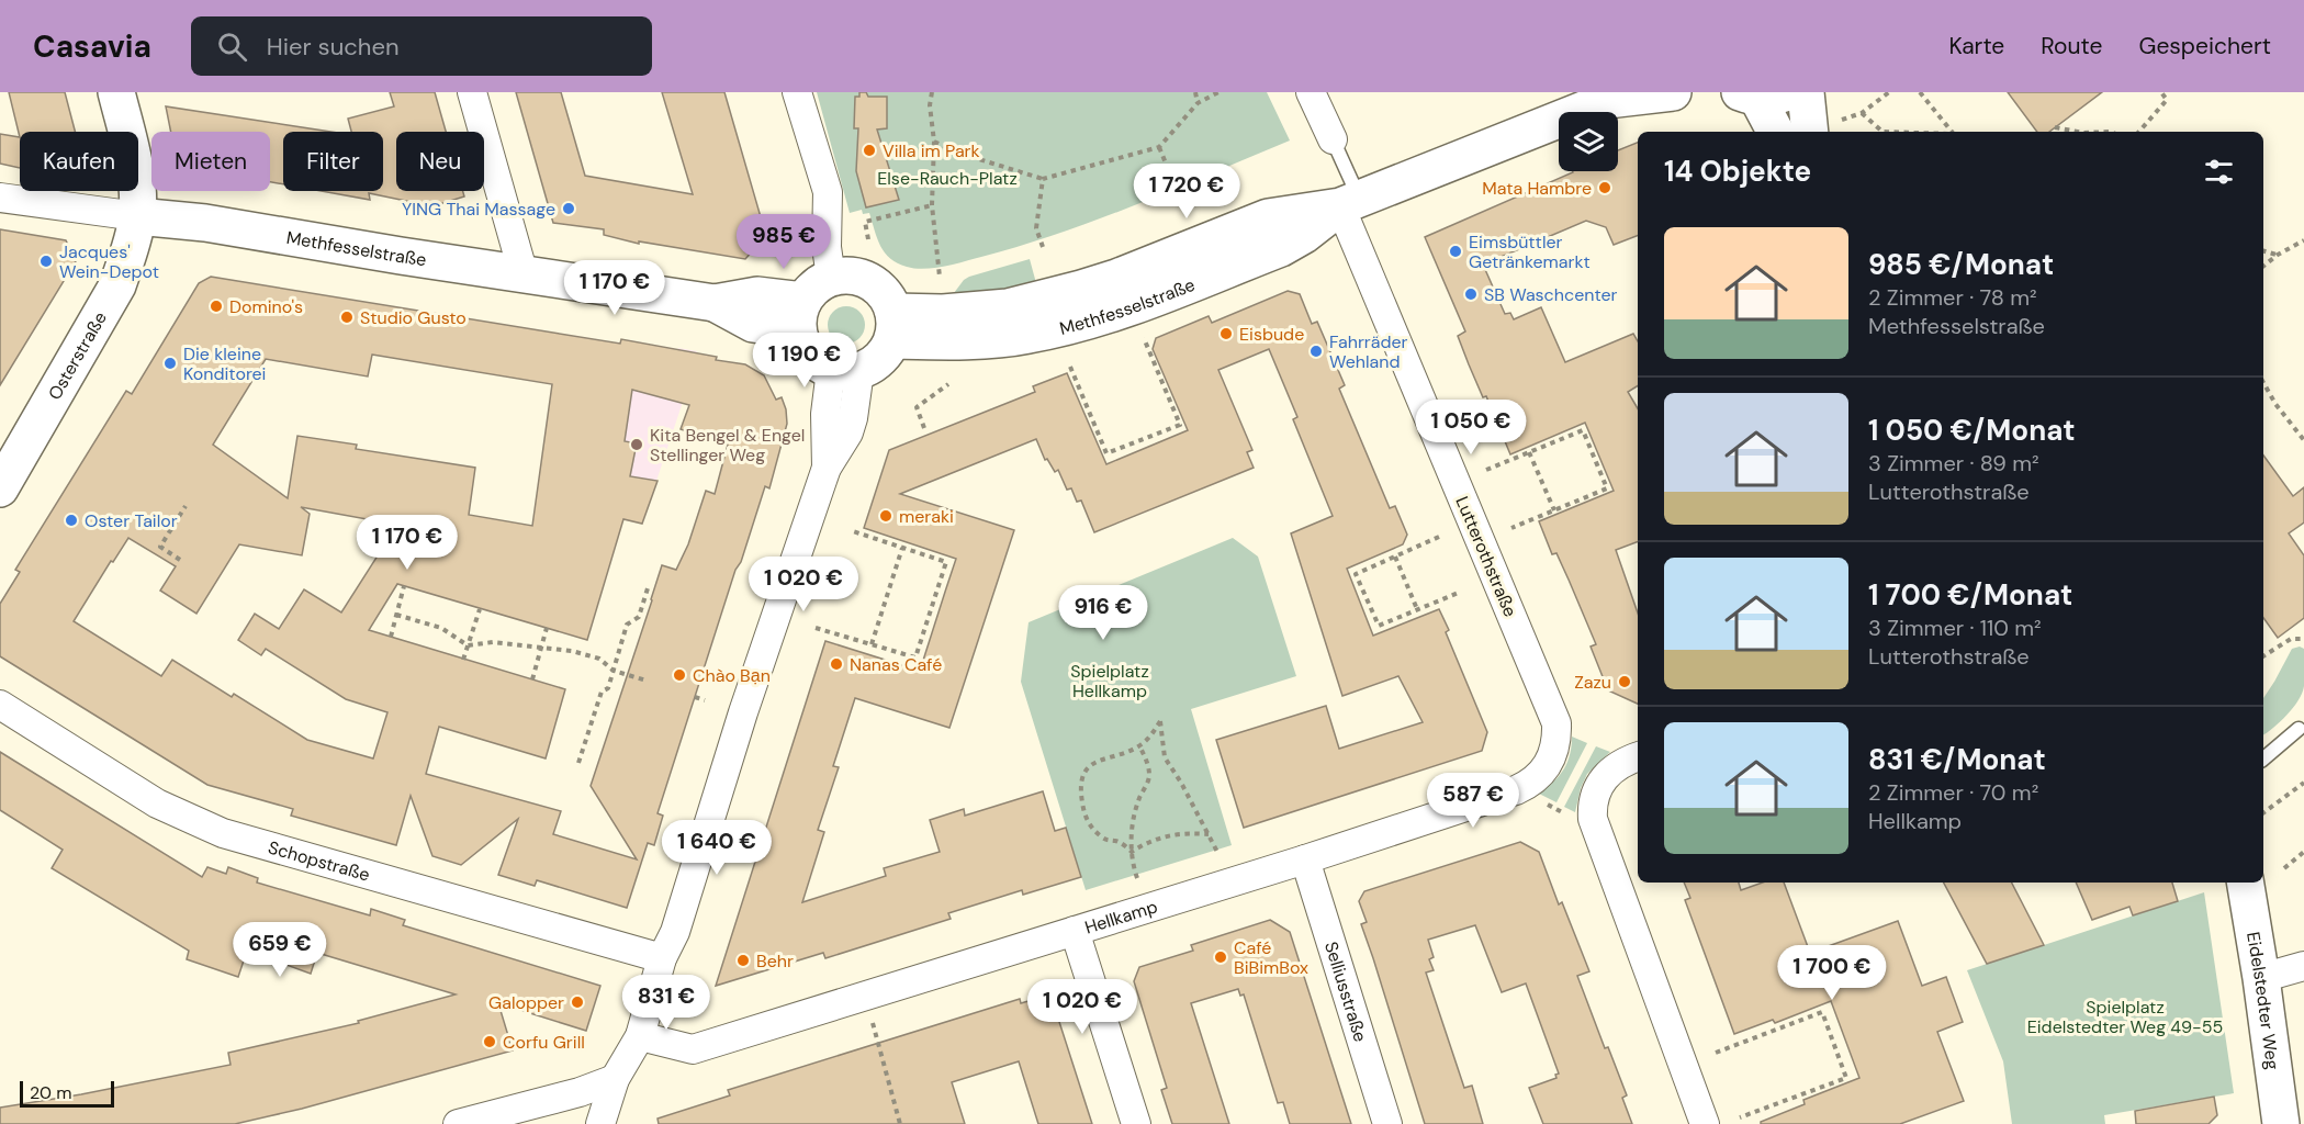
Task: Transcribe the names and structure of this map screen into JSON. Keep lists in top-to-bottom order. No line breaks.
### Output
{"streets":{"street":["Methfesselstraße","Osterstraße","Lutterothstraße","Schopstraße","Hellkamp","Selliusstraße","Eidelstedter Weg"]},"crossings":[["Methfesselstraße","Osterstraße"],["Methfesselstraße","Lutterothstraße"],["Lutterothstraße","Hellkamp"],["Hellkamp","Selliusstraße"]],"parks":["Else-Rauch-Platz","Spielplatz Hellkamp","Spielplatz Eidelstedter Weg 49-55"],"places":["Villa im Park","Mata Hambre","YING Thai Massage","Eimsbüttler Getränkemarkt","Jacques' Wein-Depot","SB Waschcenter","Domino's","Studio Gusto","Eisbude","Fahrräder Wehland","Die kleine Konditorei","Kita Bengel & Engel Stellinger Weg","meraki","Oster Tailor","Nanas Café","Chào Bạn","Zazu","Café BiBimBox","Behr","Galopper","Corfu Grill"],"scale_bar":"20 m","page":{"header":"Casavia","search":"Hier suchen","nav":["Karte","Route","Gespeichert"],"chip":["Kaufen","Mieten","Filter","Neu"],"heading":"14 Objekte","price":["1 720 €","985 €","1 170 €","1 190 €","1 050 €","1 170 €","1 020 €","916 €","587 €","1 640 €","659 €","1 700 €","831 €","1 020 €"],"list":[{"name":"985 €/Monat","note":"2 Zimmer · 78 m² · Methfesselstraße"},{"name":"1 050 €/Monat","note":"3 Zimmer · 89 m² · Lutterothstraße"},{"name":"1 700 €/Monat","note":"3 Zimmer · 110 m² · Lutterothstraße"},{"name":"831 €/Monat","note":"2 Zimmer · 70 m² · Hellkamp"}],"scale":"20 m"}}
